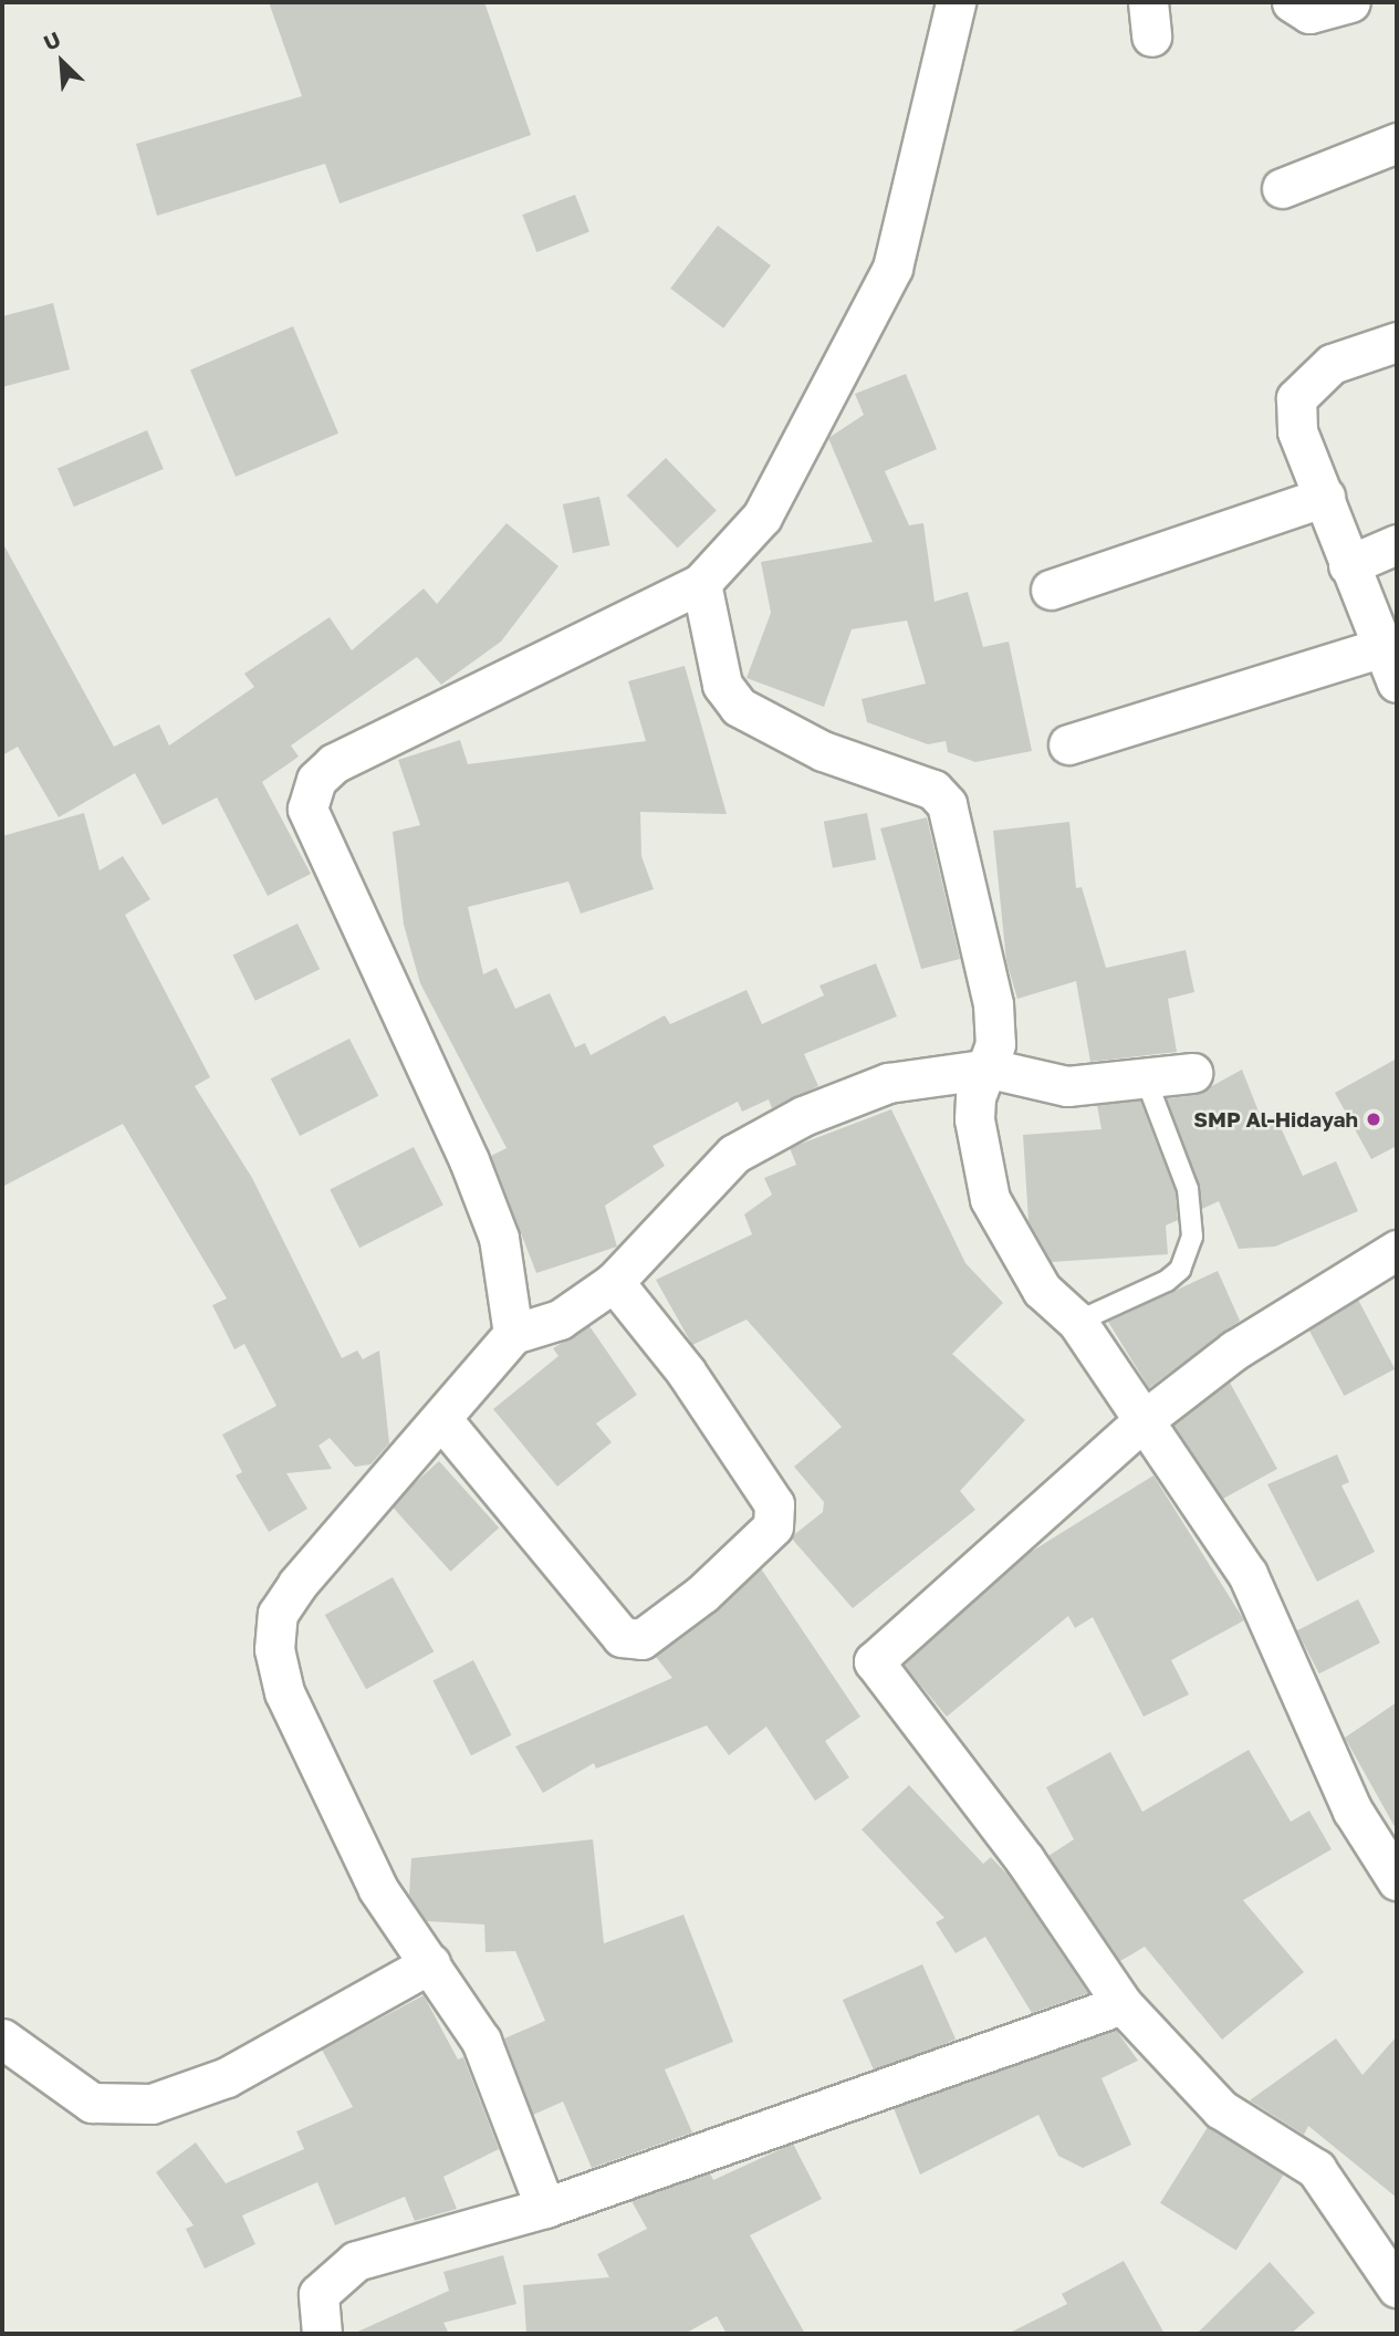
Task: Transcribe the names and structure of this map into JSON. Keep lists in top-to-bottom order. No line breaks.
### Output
{"places":["SMP Al-Hidayah"],"north":"top left"}
